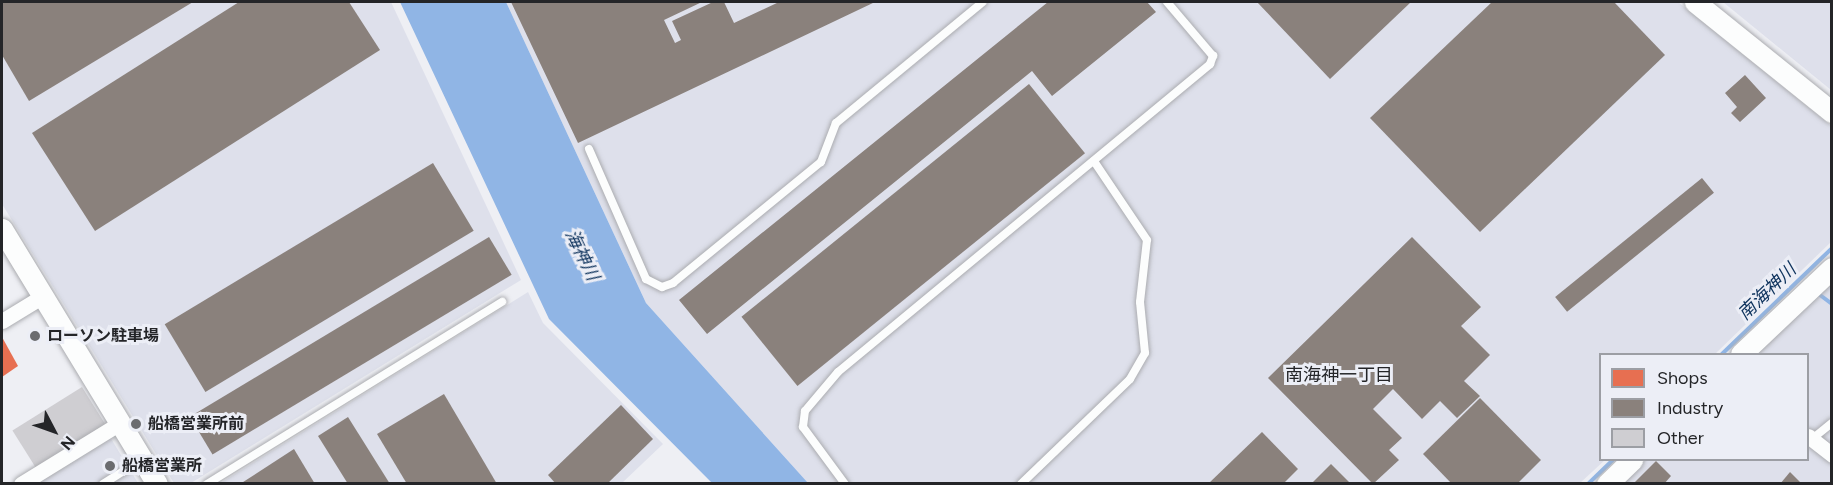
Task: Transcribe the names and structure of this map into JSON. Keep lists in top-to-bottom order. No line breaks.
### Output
{"districts":["南海神一丁目"],"water":["海神川","南海神川"],"places":["ローソン駐車場","船橋営業所前","船橋営業所"],"legend":["Shops","Industry","Other"],"north":"bottom right"}
